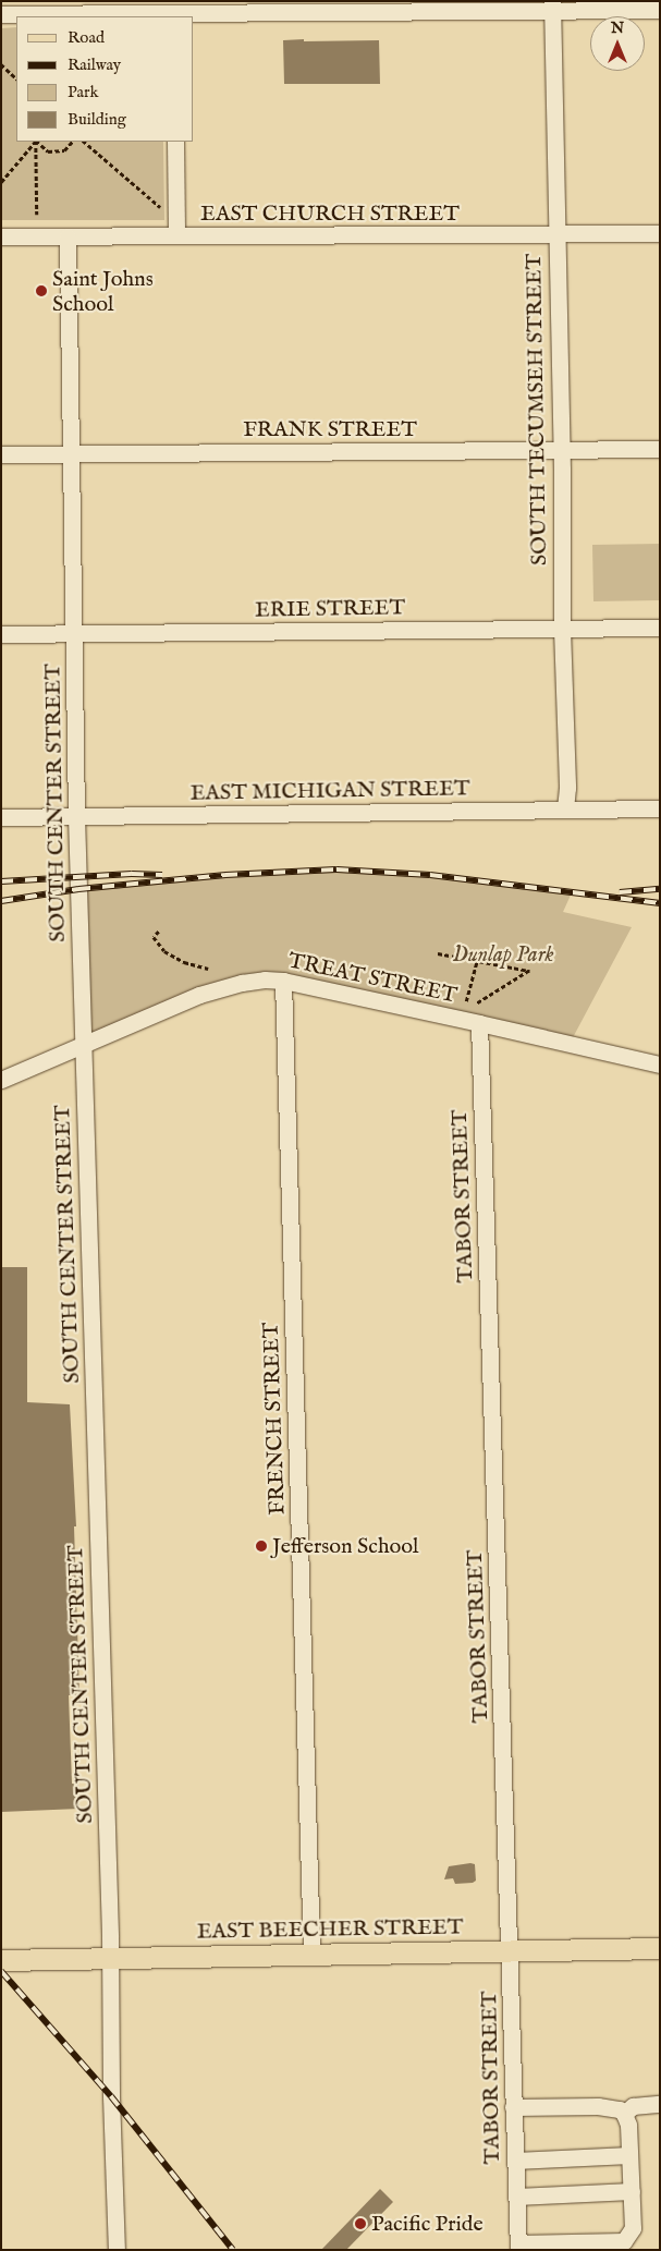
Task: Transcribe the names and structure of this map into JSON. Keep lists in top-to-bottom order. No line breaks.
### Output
{"streets":{"main road":["EAST BEECHER STREET"],"street":["EAST CHURCH STREET","SOUTH TECUMSEH STREET","FRANK STREET","ERIE STREET","EAST MICHIGAN STREET","SOUTH CENTER STREET","TREAT STREET","TABOR STREET","FRENCH STREET"]},"crossings":[["EAST CHURCH STREET","SOUTH TECUMSEH STREET"],["EAST CHURCH STREET","SOUTH CENTER STREET"],["SOUTH TECUMSEH STREET","FRANK STREET"],["SOUTH TECUMSEH STREET","ERIE STREET"],["SOUTH TECUMSEH STREET","EAST MICHIGAN STREET"],["FRANK STREET","SOUTH CENTER STREET"],["ERIE STREET","SOUTH CENTER STREET"],["EAST MICHIGAN STREET","SOUTH CENTER STREET"],["SOUTH CENTER STREET","TREAT STREET"],["SOUTH CENTER STREET","EAST BEECHER STREET"],["TREAT STREET","TABOR STREET"],["TREAT STREET","FRENCH STREET"],["TABOR STREET","EAST BEECHER STREET"],["FRENCH STREET","EAST BEECHER STREET"]],"parks":["Dunlap Park"],"places":["Saint Johns School","Jefferson School","Pacific Pride"],"legend":["Road","Railway","Park","Building"],"north":"top"}
